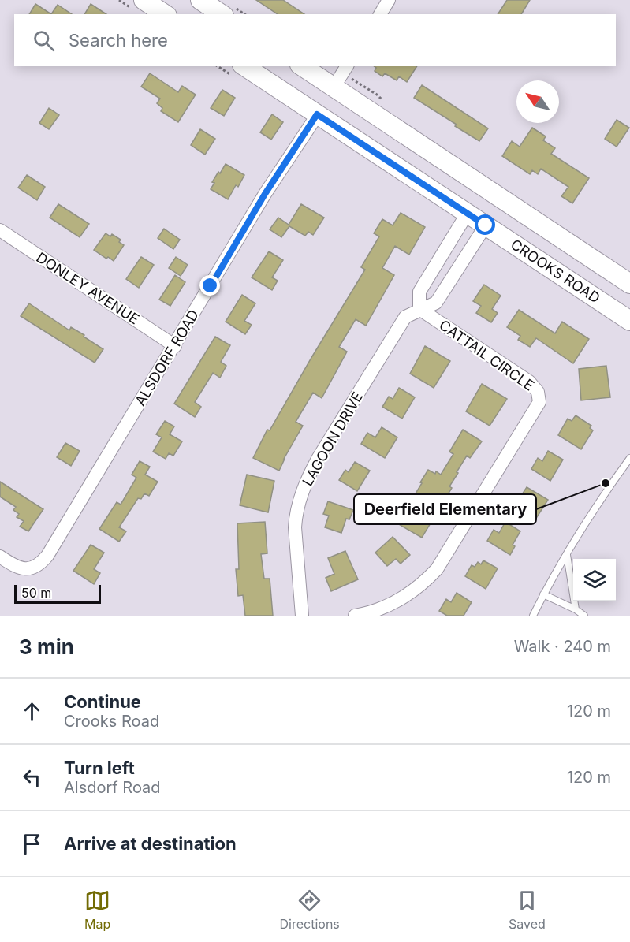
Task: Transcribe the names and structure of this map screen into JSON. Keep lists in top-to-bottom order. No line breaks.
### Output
{"streets":{"main road":["CROOKS ROAD"],"street":["DONLEY AVENUE","CATTAIL CIRCLE","ALSDORF ROAD","LAGOON DRIVE"]},"crossings":[["CROOKS ROAD","ALSDORF ROAD"],["CROOKS ROAD","LAGOON DRIVE"],["DONLEY AVENUE","ALSDORF ROAD"],["CATTAIL CIRCLE","LAGOON DRIVE"]],"places":["Deerfield Elementary"],"scale_bar":"50 m","north":"top left","page":{"search":"Search here","scale":"50 m","heading":["3 min","Walk · 240 m"],"list":[["Continue","Crooks Road","120 m"],["Turn left","Alsdorf Road","120 m"],"Arrive at destination"],"nav":["Map","Directions","Saved"]}}
